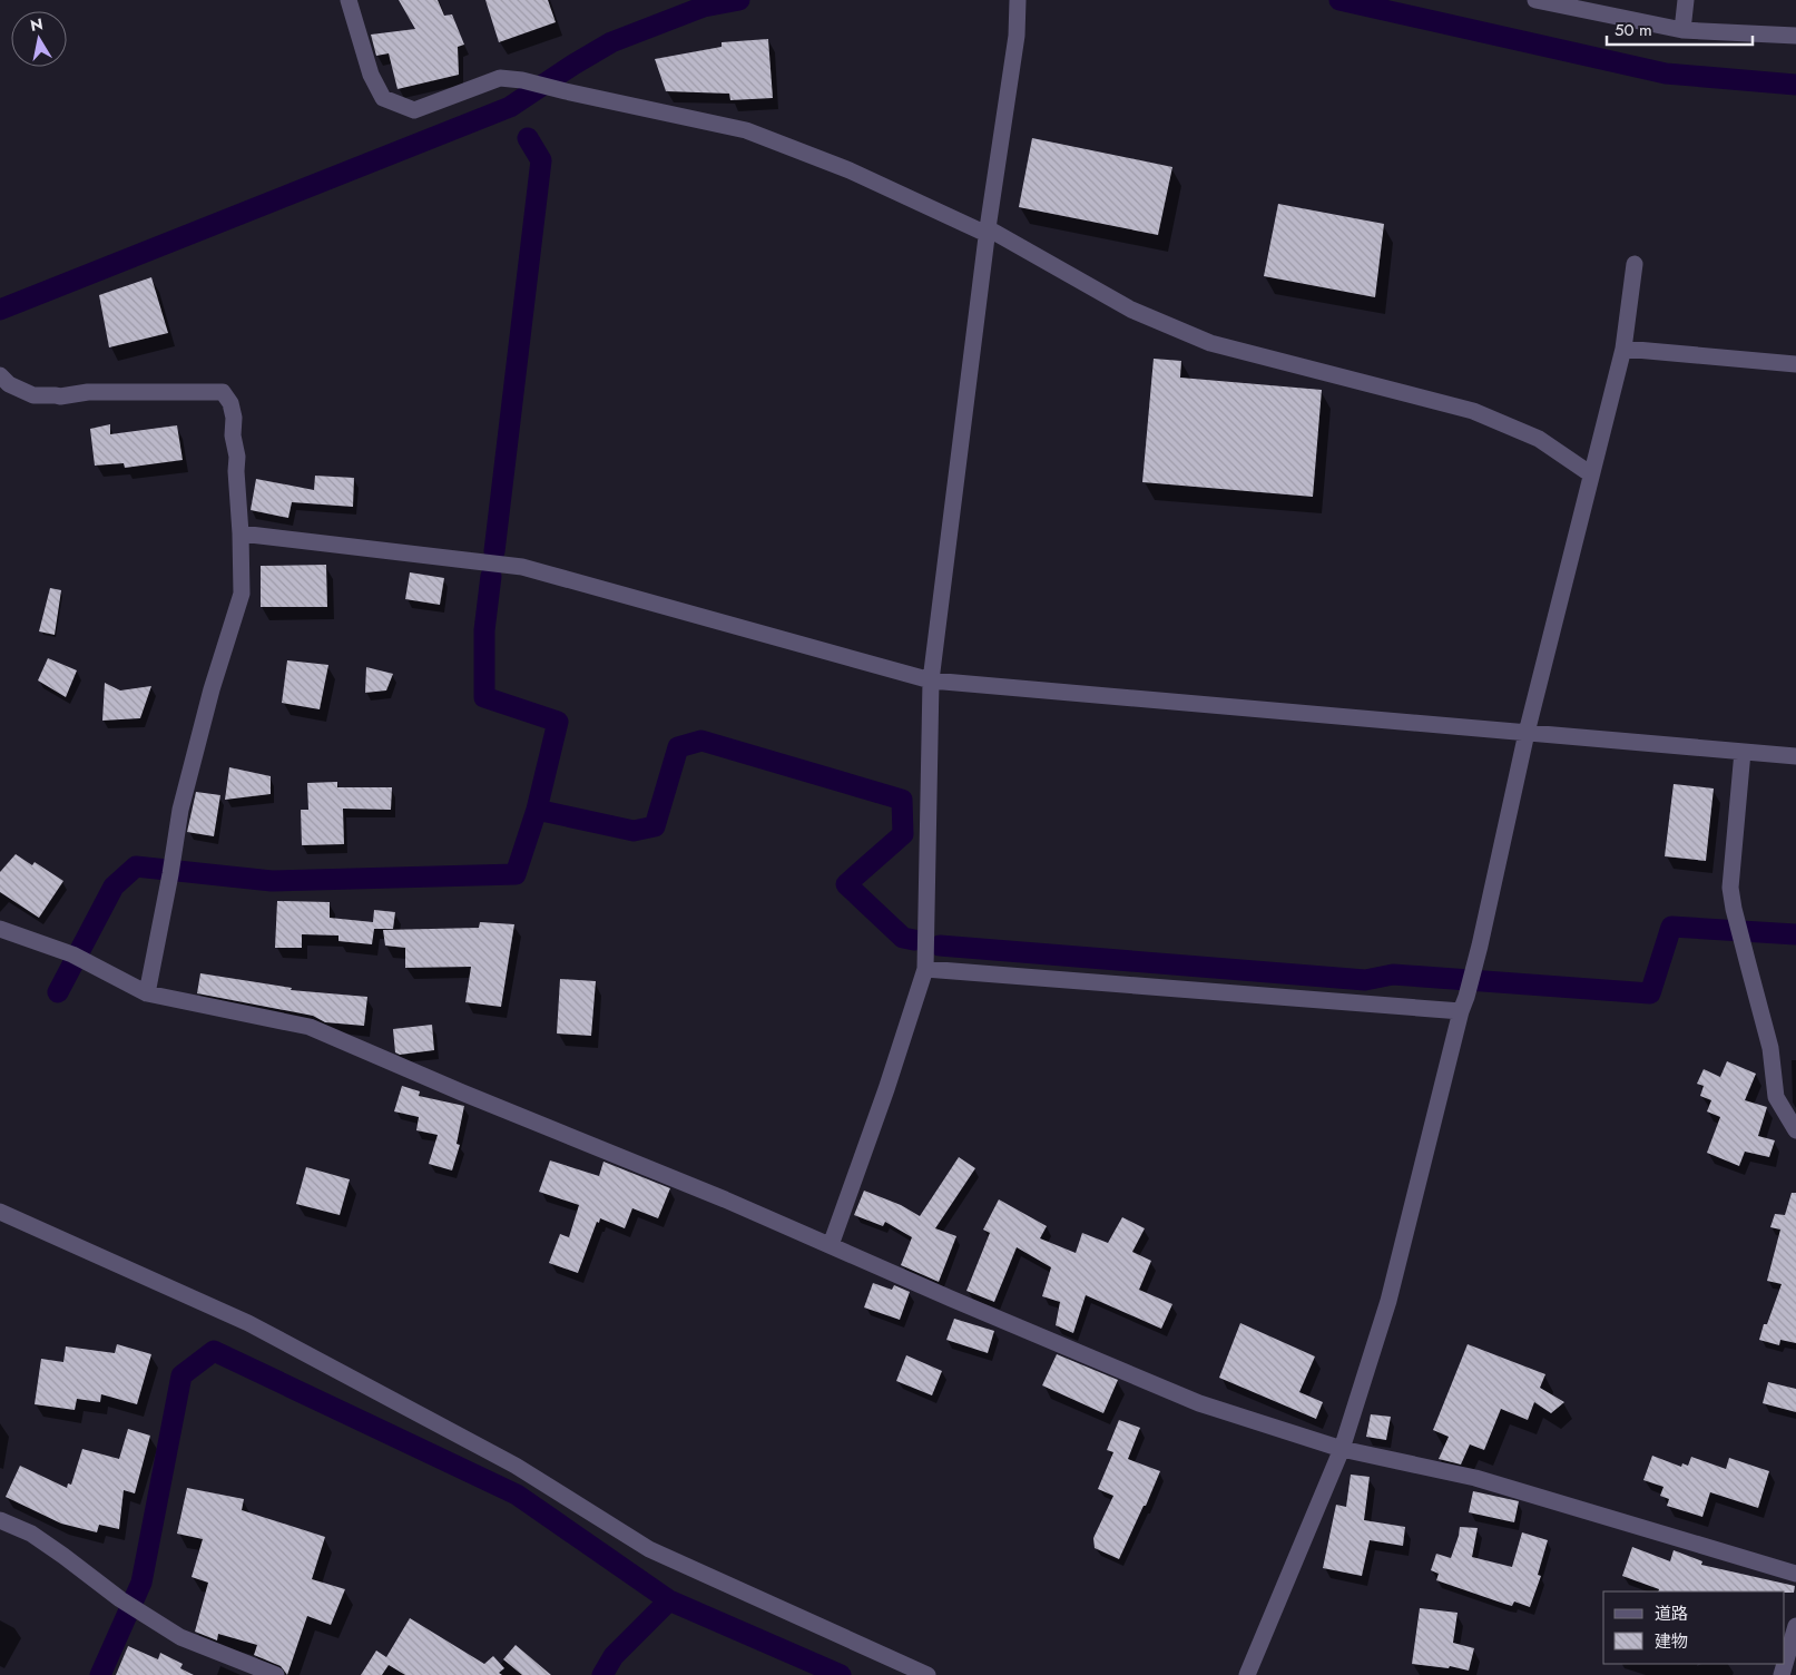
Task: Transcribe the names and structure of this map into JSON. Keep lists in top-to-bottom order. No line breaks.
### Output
{"legend":["道路","建物"],"scale_bar":"50 m","north":"top"}
